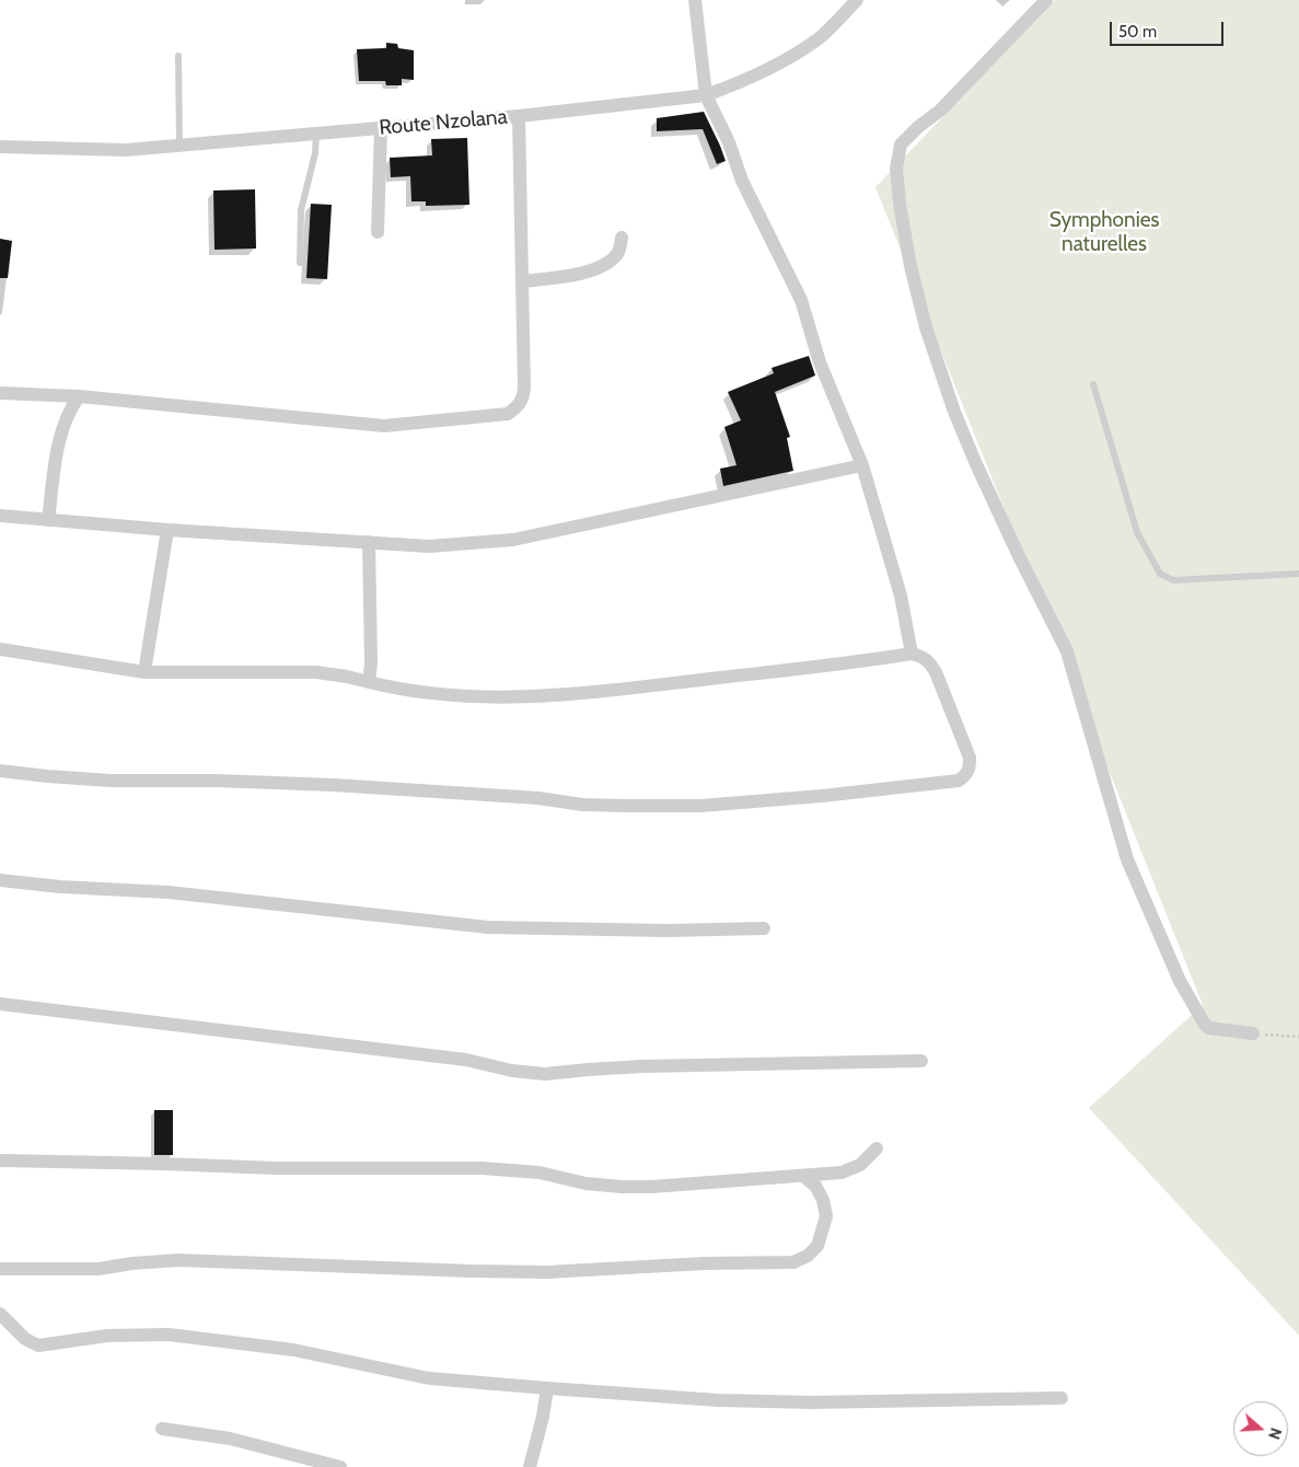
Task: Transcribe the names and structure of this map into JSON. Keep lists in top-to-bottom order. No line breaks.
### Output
{"streets":{"street":["Route Nzolana"]},"parks":["Symphonies naturelles"],"scale_bar":"50 m","north":"right"}
